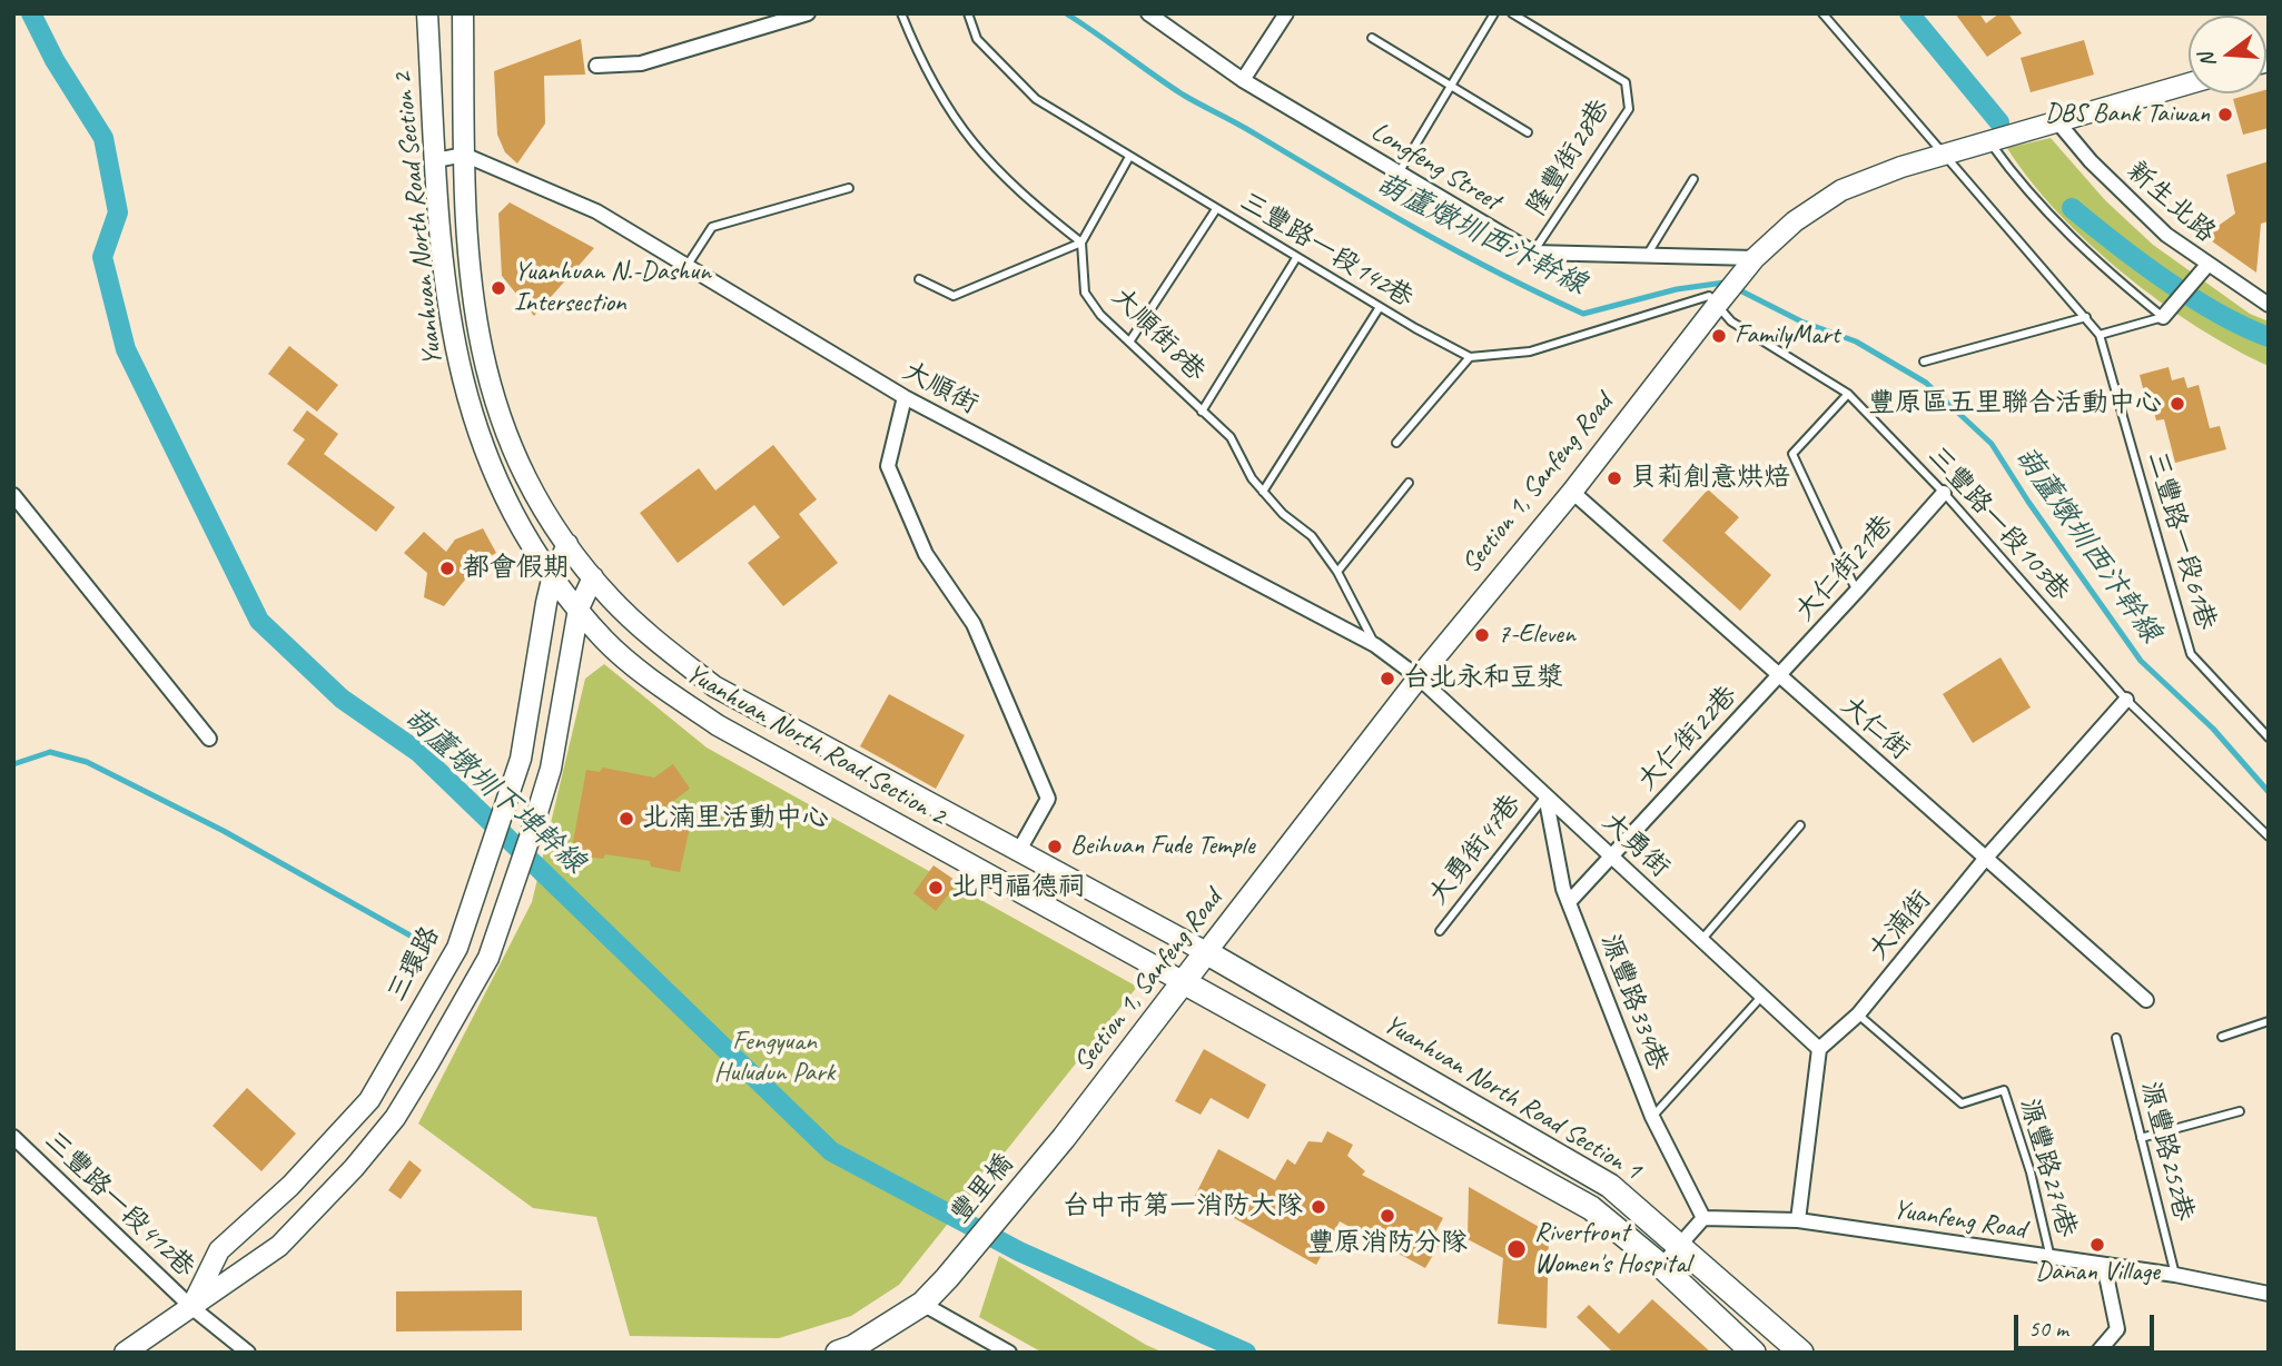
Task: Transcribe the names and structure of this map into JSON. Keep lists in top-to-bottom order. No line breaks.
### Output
{"streets":{"main road":["Section 1, Sanfeng Road","Yuanhuan North Road Section 1","豐里橋"],"street":["Longfeng Street","新生北路","Yuanhuan North Road Section 2","大順街","大仁街21巷","大仁街","大仁街22巷","大勇街","大湳街","三環路","源豐路334巷","三豐路一段412巷","Yuanfeng Road"],"lane":["隆豐街28巷","三豐路一段142巷","大順街8巷","三豐路一段103巷","三豐路一段61巷","大勇街47巷","源豐路252巷","源豐路274巷"]},"crossings":[["隆豐街28巷","Longfeng Street"],["Longfeng Street","Section 1, Sanfeng Road"],["新生北路","Section 1, Sanfeng Road"],["Yuanhuan North Road Section 2","大順街"],["Yuanhuan North Road Section 2","Section 1, Sanfeng Road"],["Yuanhuan North Road Section 2","三環路"],["Yuanhuan North Road Section 2","Yuanhuan North Road Section 1"],["大順街8巷","大順街"],["大順街","Section 1, Sanfeng Road"],["大順街","大勇街"],["Section 1, Sanfeng Road","三豐路一段103巷"],["Section 1, Sanfeng Road","三豐路一段61巷"],["Section 1, Sanfeng Road","大仁街"],["Section 1, Sanfeng Road","大勇街"],["Section 1, Sanfeng Road","Yuanhuan North Road Section 1"],["Section 1, Sanfeng Road","豐里橋"],["三豐路一段103巷","大仁街21巷"],["三豐路一段103巷","大湳街"],["大仁街21巷","大仁街"],["大仁街21巷","大仁街22巷"],["大仁街","大仁街22巷"],["大仁街","大湳街"],["大仁街22巷","大勇街"],["大仁街22巷","源豐路334巷"],["大勇街","大勇街47巷"],["大勇街","大湳街"],["大勇街","源豐路334巷"],["大勇街47巷","源豐路334巷"],["大湳街","源豐路274巷"],["三環路","三豐路一段412巷"],["源豐路334巷","Yuanfeng Road"],["源豐路252巷","Yuanfeng Road"],["源豐路274巷","Yuanfeng Road"]],"water":["葫蘆燉圳西汴幹線","葫蘆墩圳下埤幹線"],"parks":["Fengyuan Huludun Park"],"places":["DBS Bank Taiwan","Yuanhuan N.-Dashun Intersection","FamilyMart","豐原區五里聯合活動中心","貝莉創意烘焙","都會假期","7-Eleven","台北永和豆漿","北湳里活動中心","Beihuan Fude Temple","北門福德祠","台中市第一消防大隊","豐原消防分隊","Danan Village","Riverfront Women's Hospital"],"scale_bar":"50 m","north":"left"}
